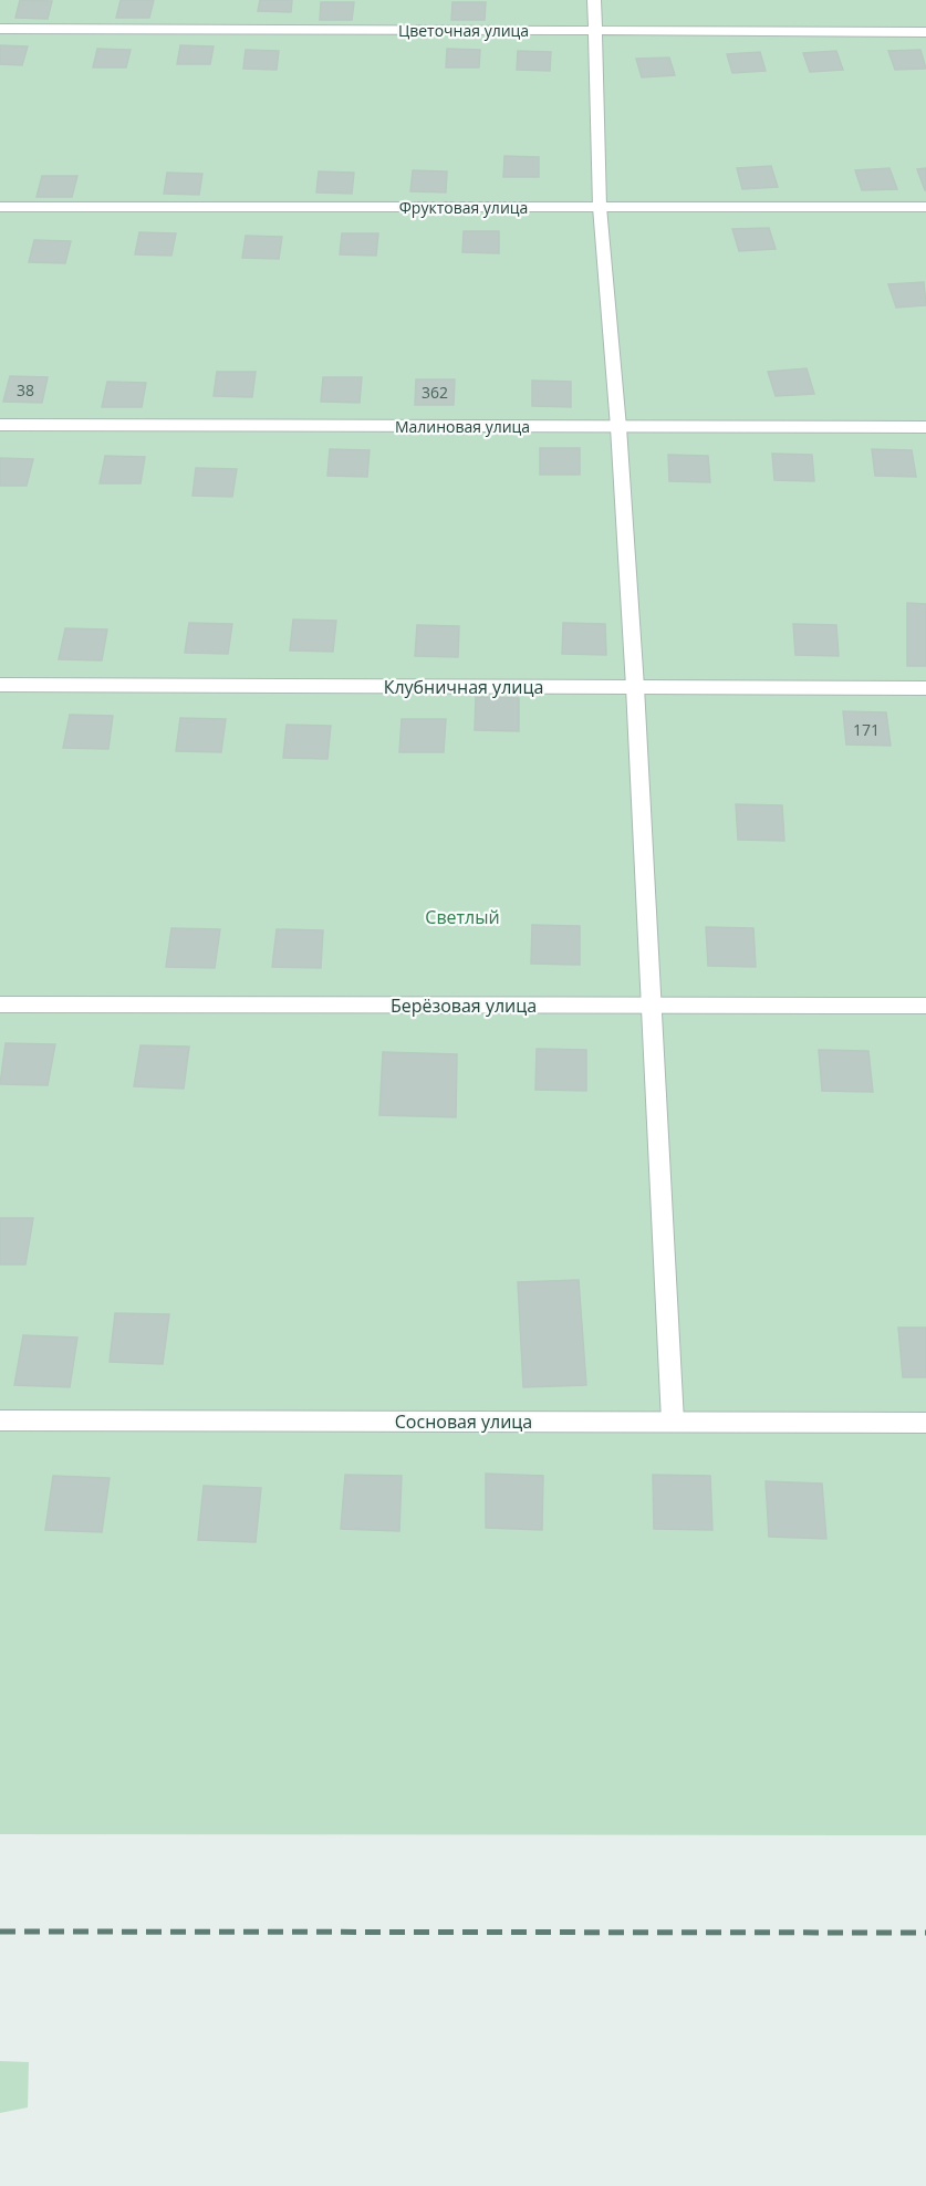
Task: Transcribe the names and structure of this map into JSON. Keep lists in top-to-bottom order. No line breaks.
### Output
{"streets":{"street":["Цветочная улица","Фруктовая улица","Малиновая улица","Клубничная улица","Берёзовая улица","Сосновая улица"]},"parks":["Светлый"],"house_numbers":["38","362","171"]}
